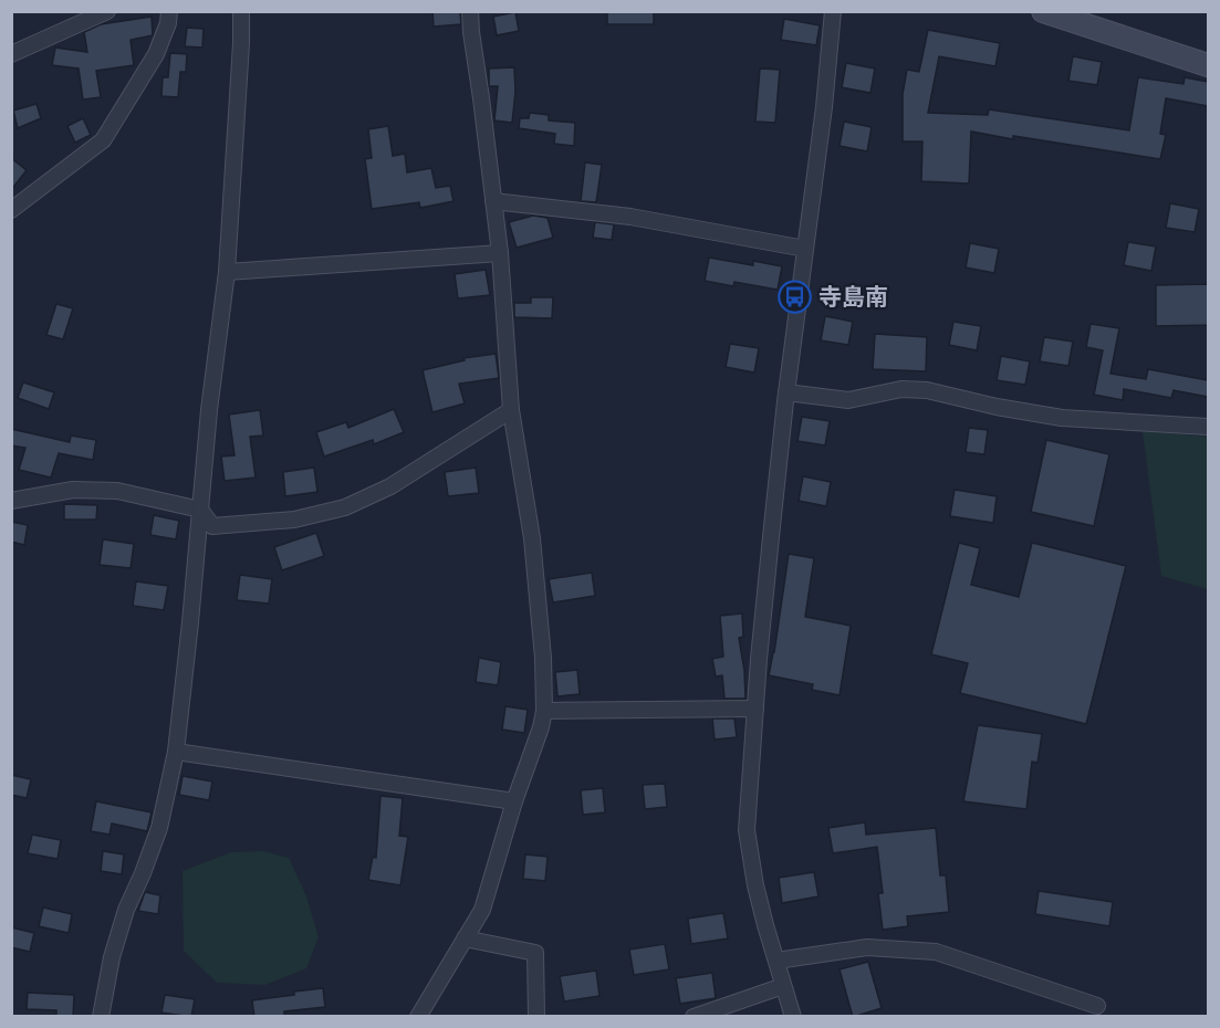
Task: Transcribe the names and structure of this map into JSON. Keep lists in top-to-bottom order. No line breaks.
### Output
{"places":{"bus stop":["寺島南"]}}
